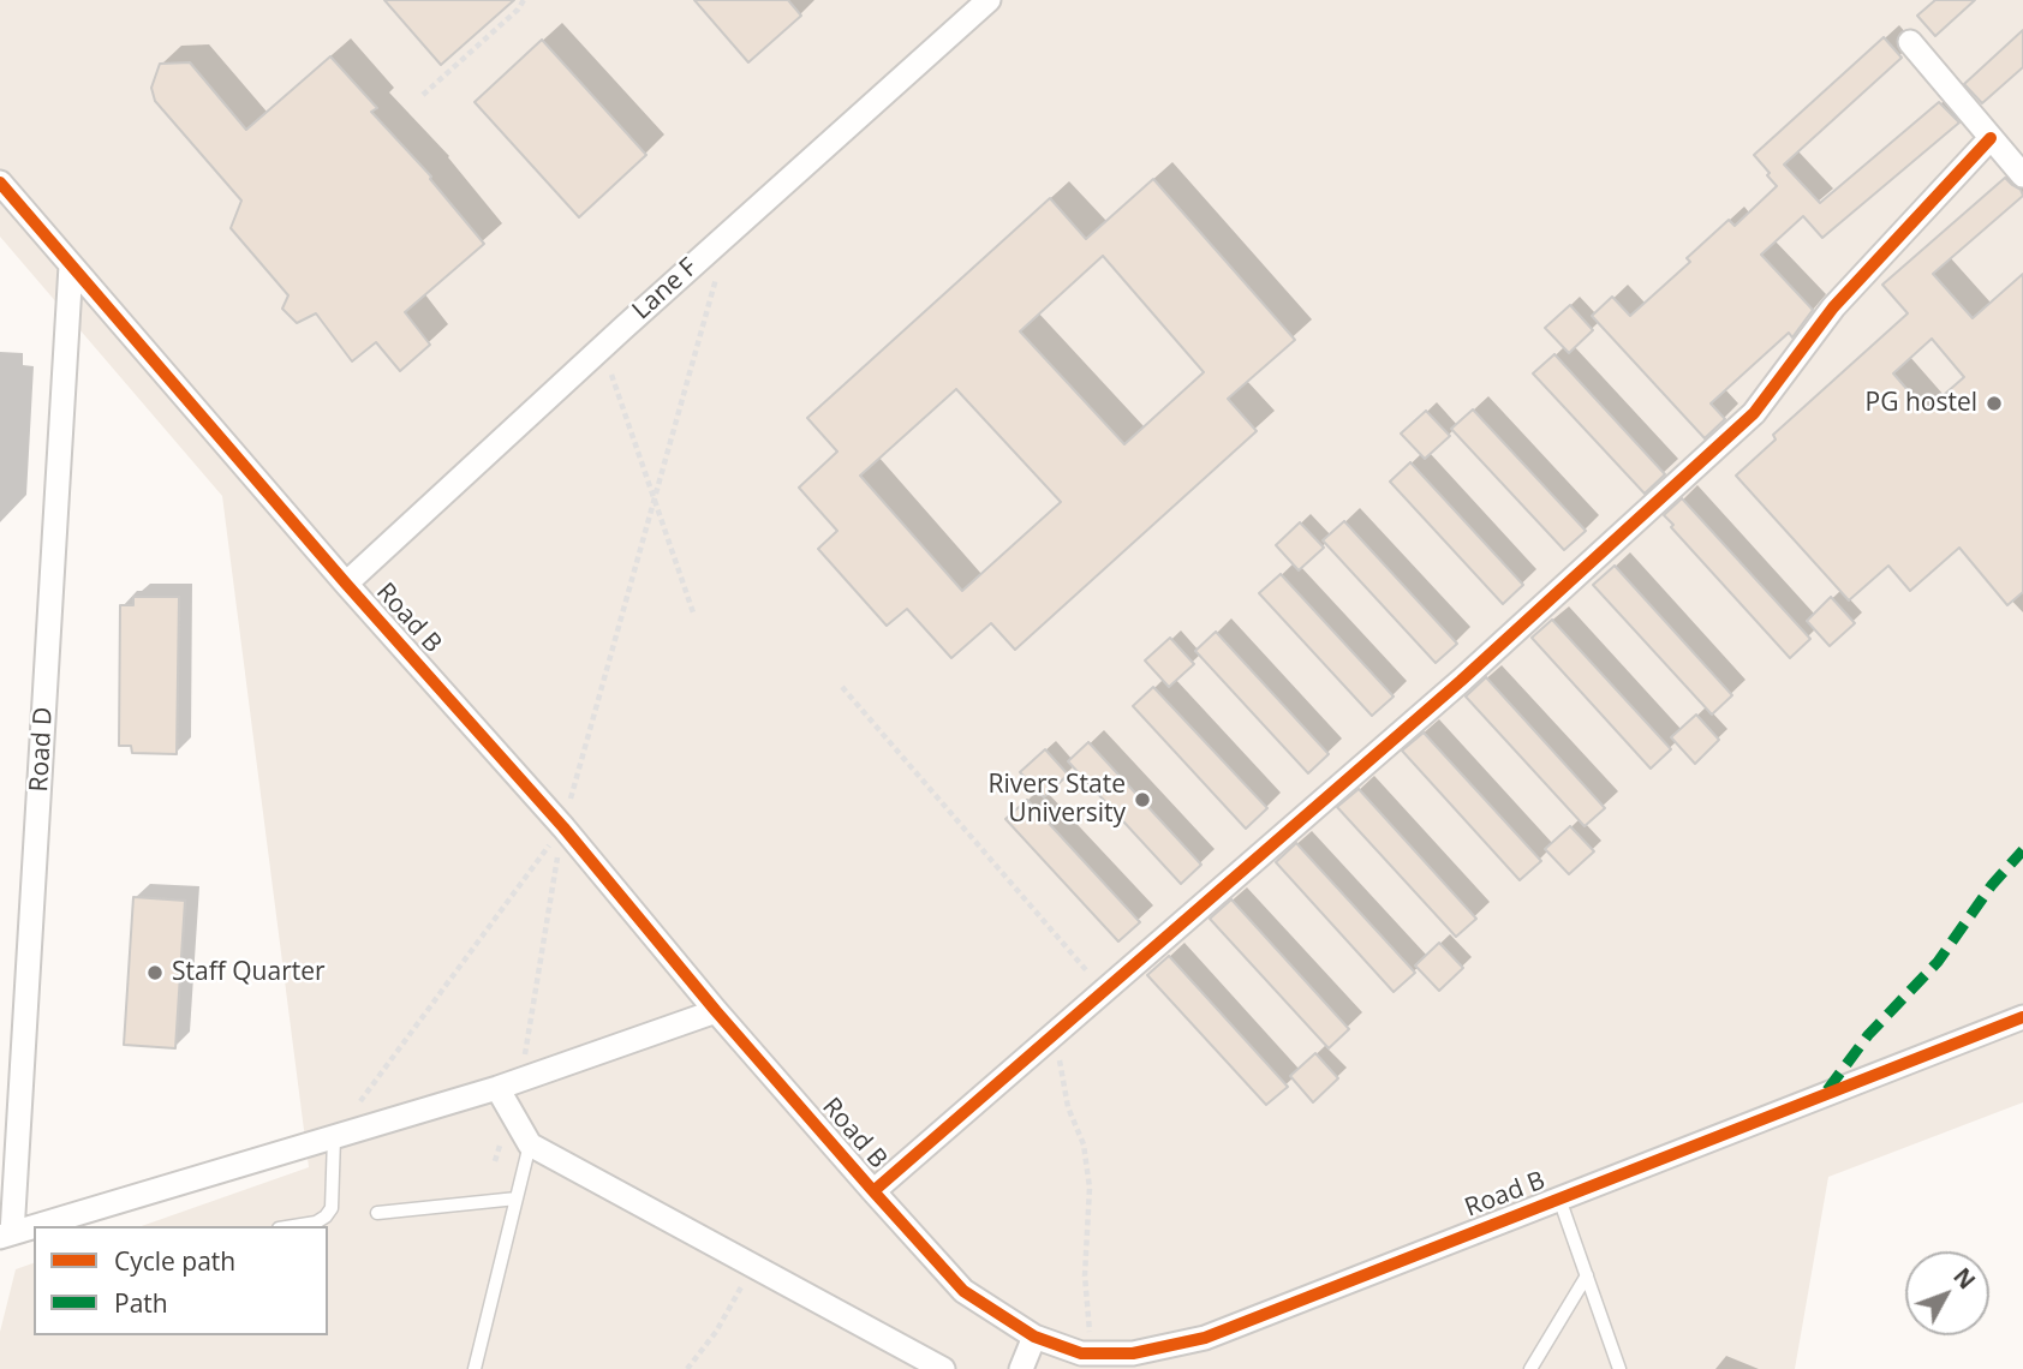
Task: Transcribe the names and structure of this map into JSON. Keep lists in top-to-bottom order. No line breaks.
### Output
{"streets":{"street":["Lane F","Road B","Road D"]},"crossings":[["Lane F","Road B"],["Road B","Road D"]],"places":["PG hostel","Rivers State University","Staff Quarter"],"legend":["Cycle path","Path"],"north":"top right"}
